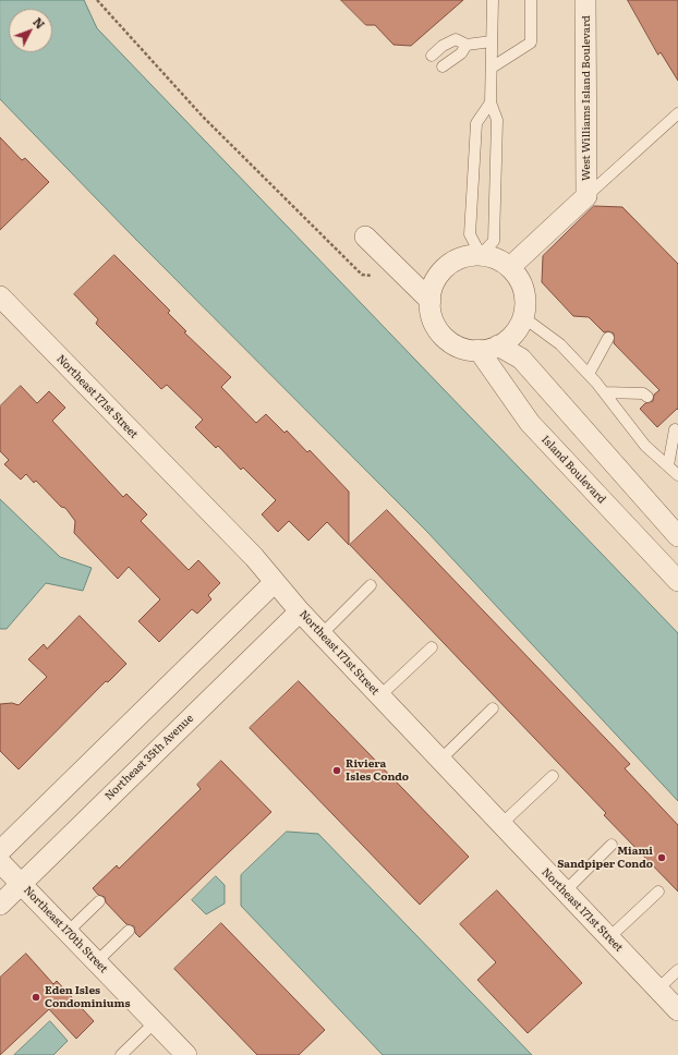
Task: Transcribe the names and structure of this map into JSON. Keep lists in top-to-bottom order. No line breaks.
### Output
{"streets":{"street":["West Williams Island Boulevard","Northeast 171st Street","Island Boulevard","Northeast 35th Avenue","Northeast 170th Street"]},"crossings":[["West Williams Island Boulevard","Island Boulevard"],["Northeast 171st Street","Northeast 35th Avenue"],["Northeast 35th Avenue","Northeast 170th Street"]],"places":["Riviera Isles Condo","Miami Sandpiper Condo","Eden Isles Condominiums"],"north":"top right"}
